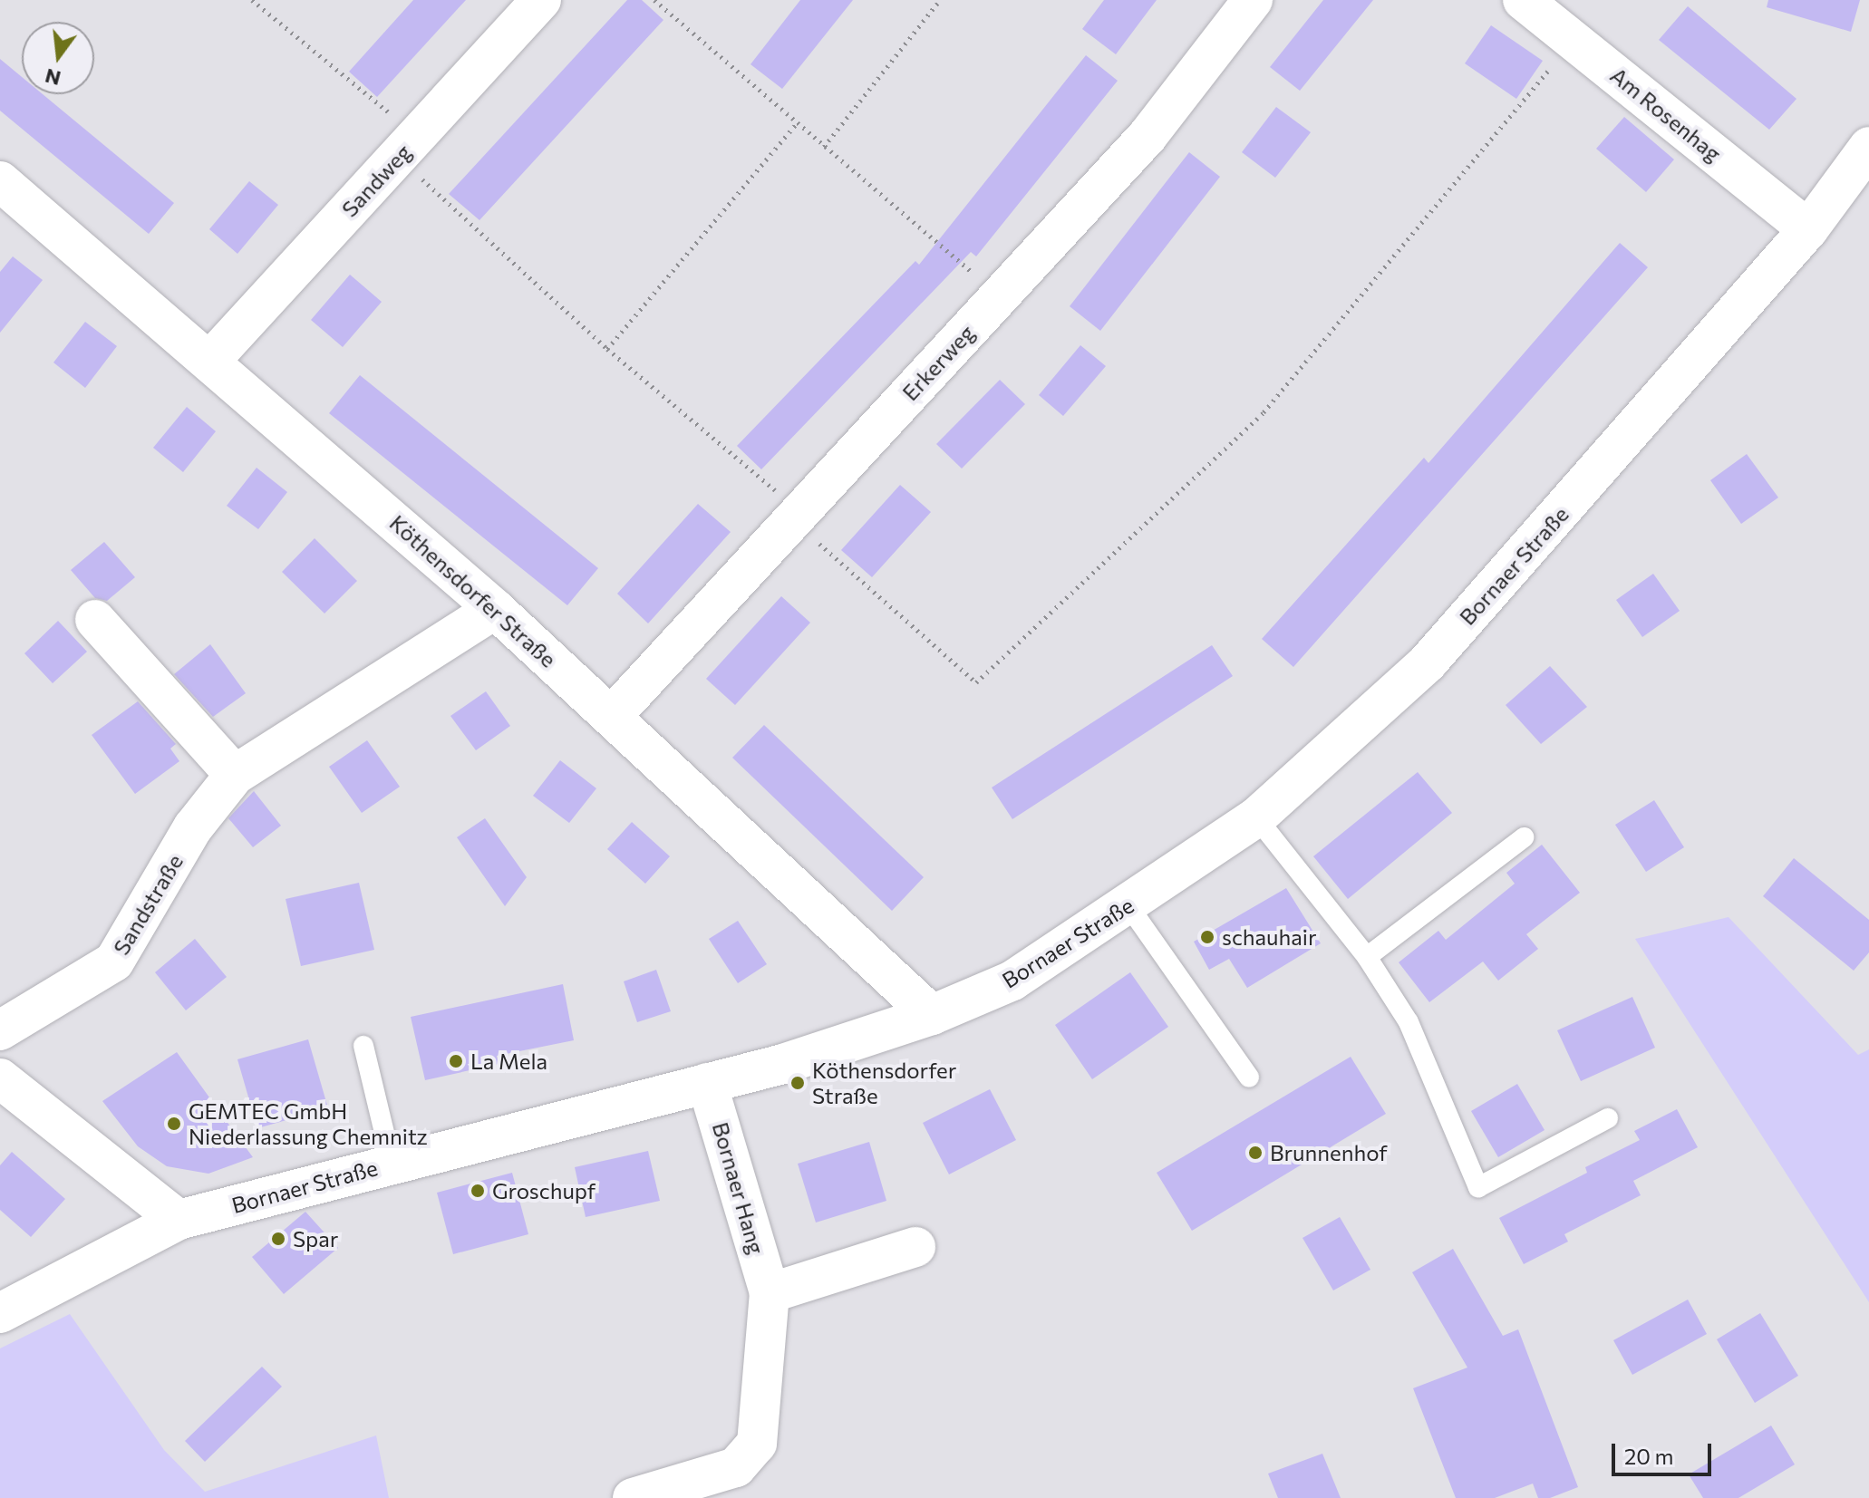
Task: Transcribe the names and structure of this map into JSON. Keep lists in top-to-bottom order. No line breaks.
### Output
{"streets":{"street":["Am Rosenhag","Sandweg","Erkerweg","Bornaer Straße","Köthensdorfer Straße","Sandstraße","Bornaer Hang"]},"crossings":[["Am Rosenhag","Bornaer Straße"],["Sandweg","Köthensdorfer Straße"],["Erkerweg","Köthensdorfer Straße"],["Bornaer Straße","Köthensdorfer Straße"],["Bornaer Straße","Bornaer Hang"],["Köthensdorfer Straße","Sandstraße"]],"places":["schauhair","La Mela","Köthensdorfer Straße","GEMTEC GmbH Niederlassung Chemnitz","Brunnenhof","Groschupf","Spar"],"scale_bar":"20 m","north":"bottom"}
